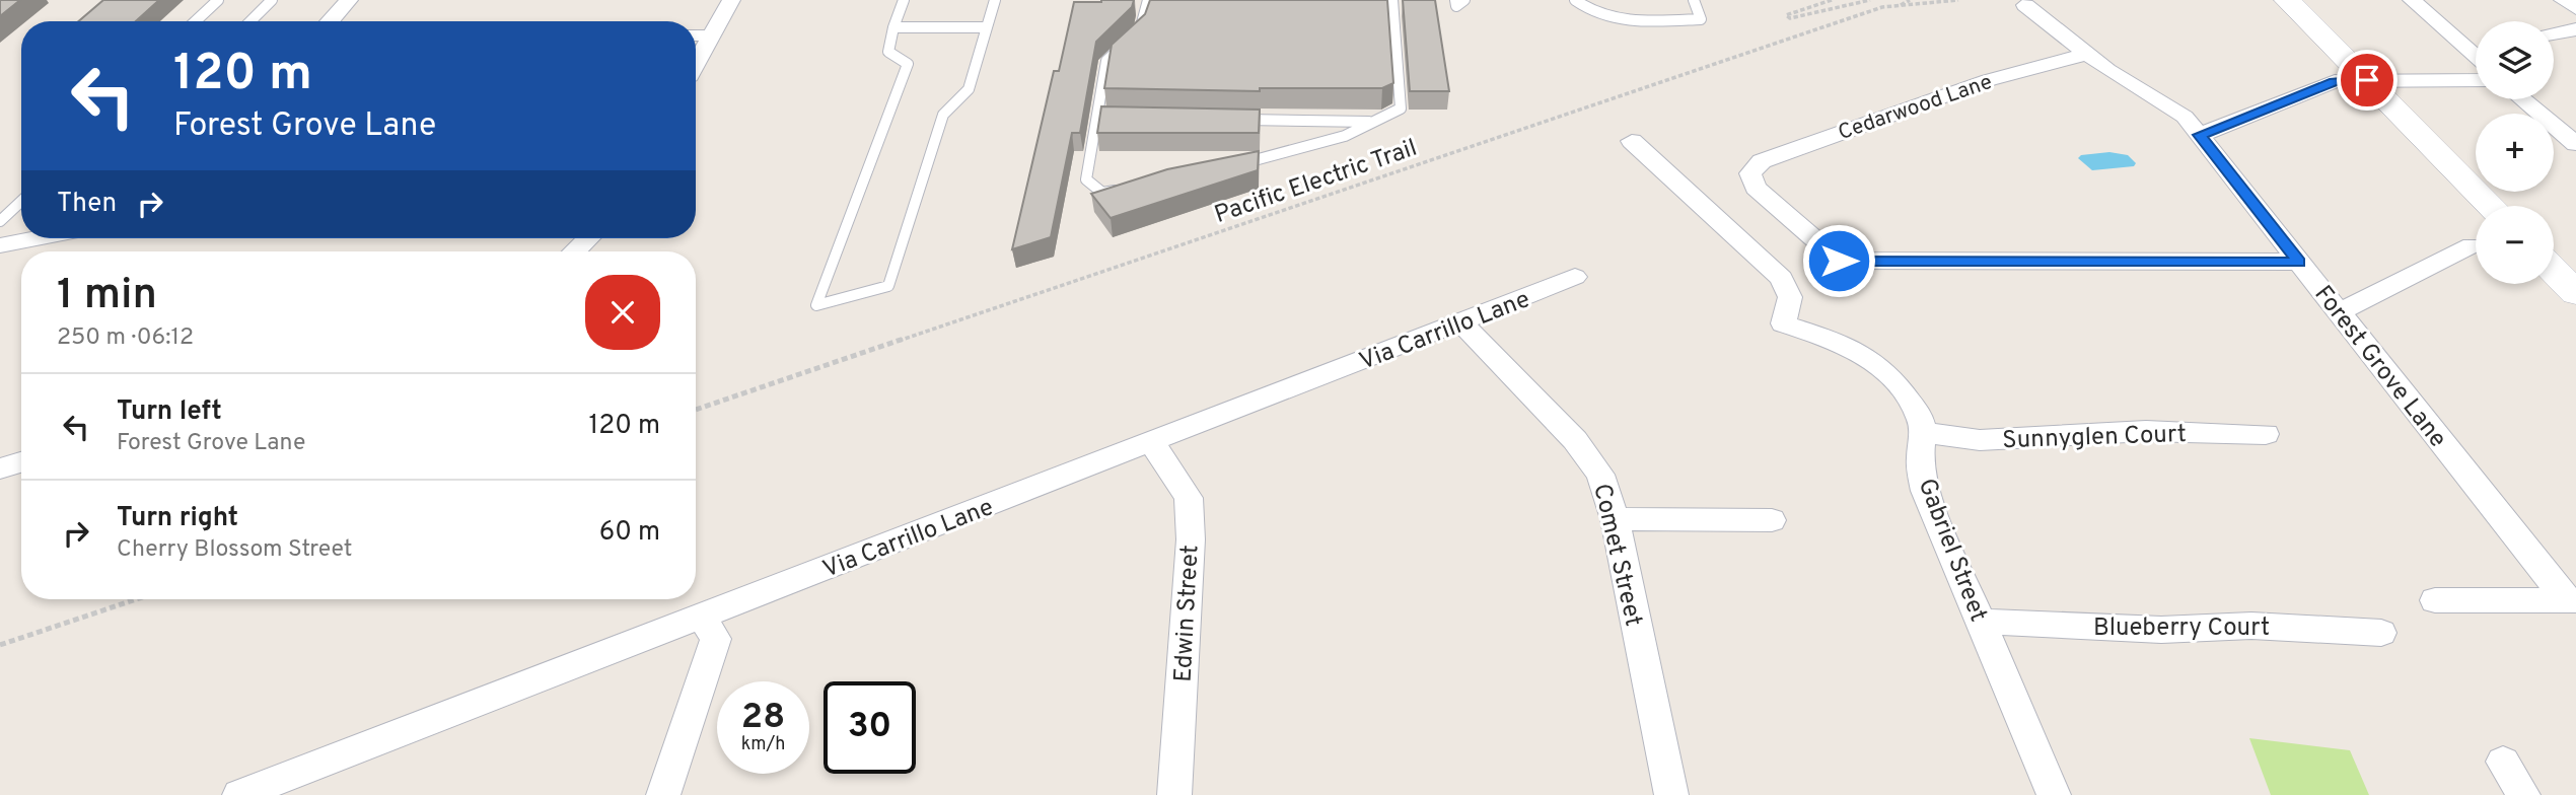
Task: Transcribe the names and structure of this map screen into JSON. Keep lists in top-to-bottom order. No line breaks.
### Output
{"streets":{"street":["Cedarwood Lane","Via Carrillo Lane","Forest Grove Lane","Sunnyglen Court","Gabriel Street","Comet Street","Edwin Street","Blueberry Court"],"path":["Pacific Electric Trail"]},"crossings":[["Cedarwood Lane","Forest Grove Lane"],["Via Carrillo Lane","Comet Street"],["Via Carrillo Lane","Edwin Street"],["Sunnyglen Court","Gabriel Street"],["Gabriel Street","Blueberry Court"]],"page":{"map_buttons":["+","−"],"turn":["120 m","Forest Grove Lane"],"then":"Then","heading":["1 min","250 m · 06:12"],"list":[{"name":"Turn left","note":"Forest Grove Lane","value":"120 m"},{"name":"Turn right","note":"Cherry Blossom Street","value":"60 m"}],"speed":"28 km/h","limit":"30"}}
